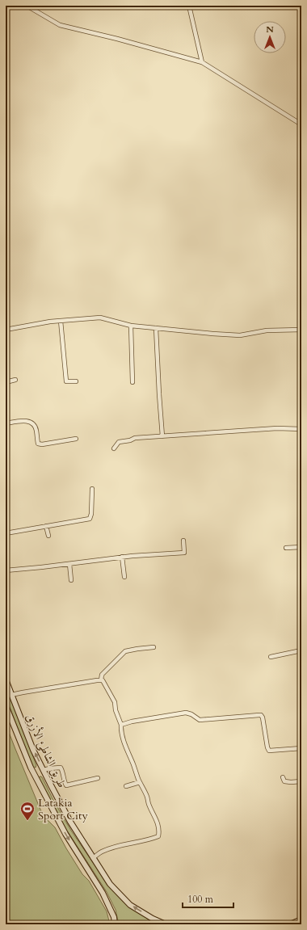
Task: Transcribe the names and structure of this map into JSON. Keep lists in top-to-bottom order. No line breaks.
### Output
{"streets":{"main road":["طريق الشاطئ الأزرق"]},"places":{"sports":["Latakia Sport City"]},"scale_bar":"100 m","north":"top"}
